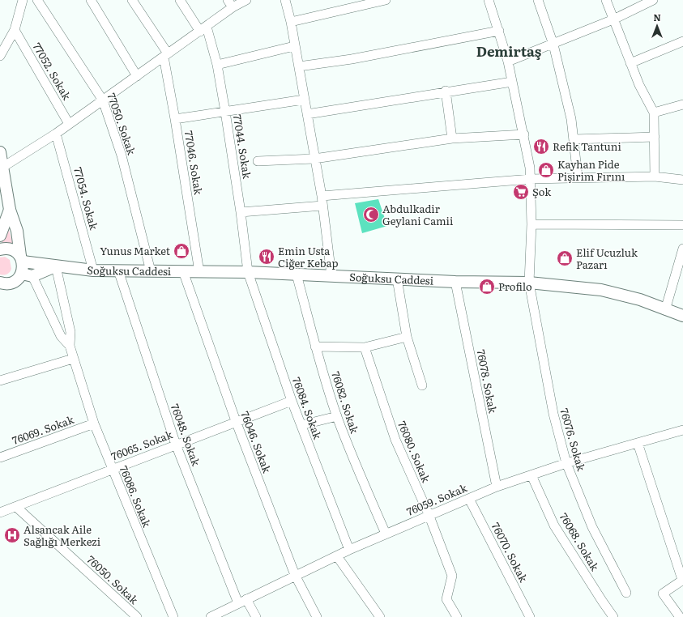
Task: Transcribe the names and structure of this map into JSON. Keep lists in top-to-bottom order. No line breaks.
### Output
{"streets":{"street":["77052. Sokak","77050. Sokak","77044. Sokak","77046. Sokak","77054. Sokak","Soğuksu Caddesi","76078. Sokak","76082. Sokak","76084. Sokak","76069. Sokak","76048. Sokak","76076. Sokak","76046. Sokak","76065. Sokak","76080. Sokak","76086. Sokak","76059. Sokak","76068. Sokak","76070. Sokak","76050. Sokak"]},"crossings":[["77050. Sokak","Soğuksu Caddesi"],["77044. Sokak","Soğuksu Caddesi"],["77044. Sokak","76084. Sokak"],["77046. Sokak","Soğuksu Caddesi"],["77054. Sokak","Soğuksu Caddesi"],["Soğuksu Caddesi","76078. Sokak"],["Soğuksu Caddesi","76082. Sokak"],["Soğuksu Caddesi","76084. Sokak"],["Soğuksu Caddesi","76048. Sokak"],["Soğuksu Caddesi","76076. Sokak"],["Soğuksu Caddesi","76046. Sokak"],["Soğuksu Caddesi","76086. Sokak"],["76078. Sokak","76059. Sokak"],["76082. Sokak","76059. Sokak"],["76084. Sokak","76065. Sokak"],["76084. Sokak","76059. Sokak"],["76069. Sokak","76086. Sokak"],["76048. Sokak","76065. Sokak"],["76048. Sokak","76059. Sokak"],["76076. Sokak","76059. Sokak"],["76046. Sokak","76065. Sokak"],["76046. Sokak","76059. Sokak"],["76065. Sokak","76086. Sokak"],["76065. Sokak","76050. Sokak"],["76080. Sokak","76059. Sokak"],["76059. Sokak","76068. Sokak"],["76059. Sokak","76070. Sokak"]],"districts":["Demirtaş"],"places":{"restaurant":["Refik Tantuni","Emin Usta Ciğer Kebap"],"shop":["Kayhan Pide Pişirim Fırını","Yunus Market","Elif Ucuzluk Pazarı","Profilo"],"supermarket":["Şok"],"mosque":["Abdulkadir Geylani Camii"],"hospital":["Alsancak Aile Sağlığı Merkezi"]},"north":"top"}
